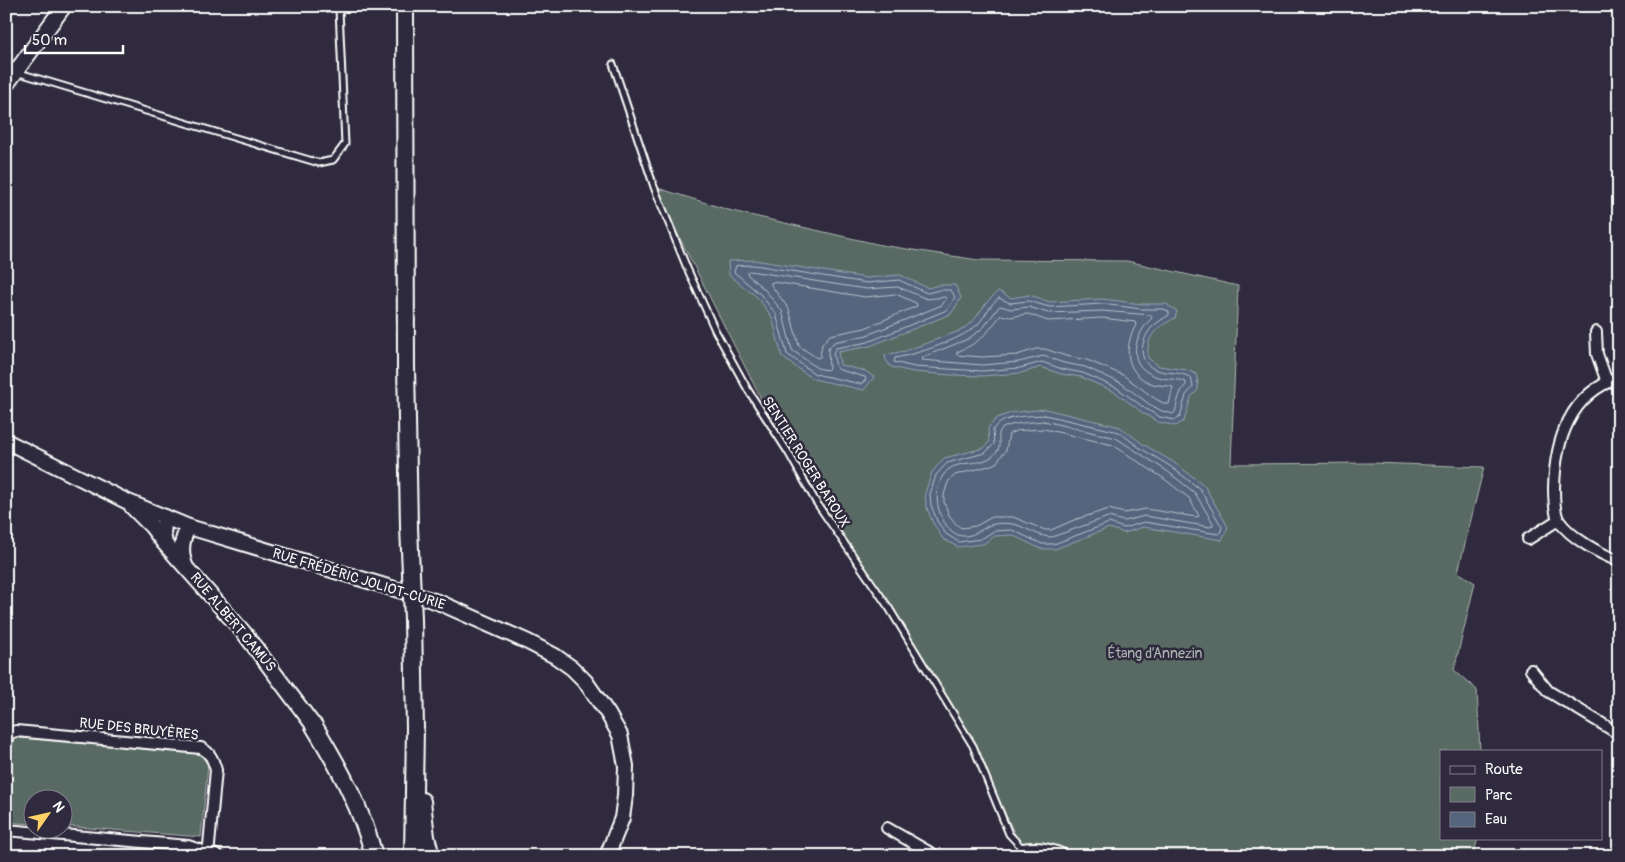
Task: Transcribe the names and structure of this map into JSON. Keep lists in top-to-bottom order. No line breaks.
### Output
{"streets":{"street":["RUE FRÉDÉRIC JOLIOT-CURIE","RUE ALBERT CAMUS","RUE DES BRUYÈRES"],"lane":["SENTIER ROGER BAROUX"]},"crossings":[["RUE FRÉDÉRIC JOLIOT-CURIE","RUE ALBERT CAMUS"]],"parks":["Étang d’Annezin"],"legend":["Route","Parc","Eau"],"scale_bar":"50 m","north":"top right"}
